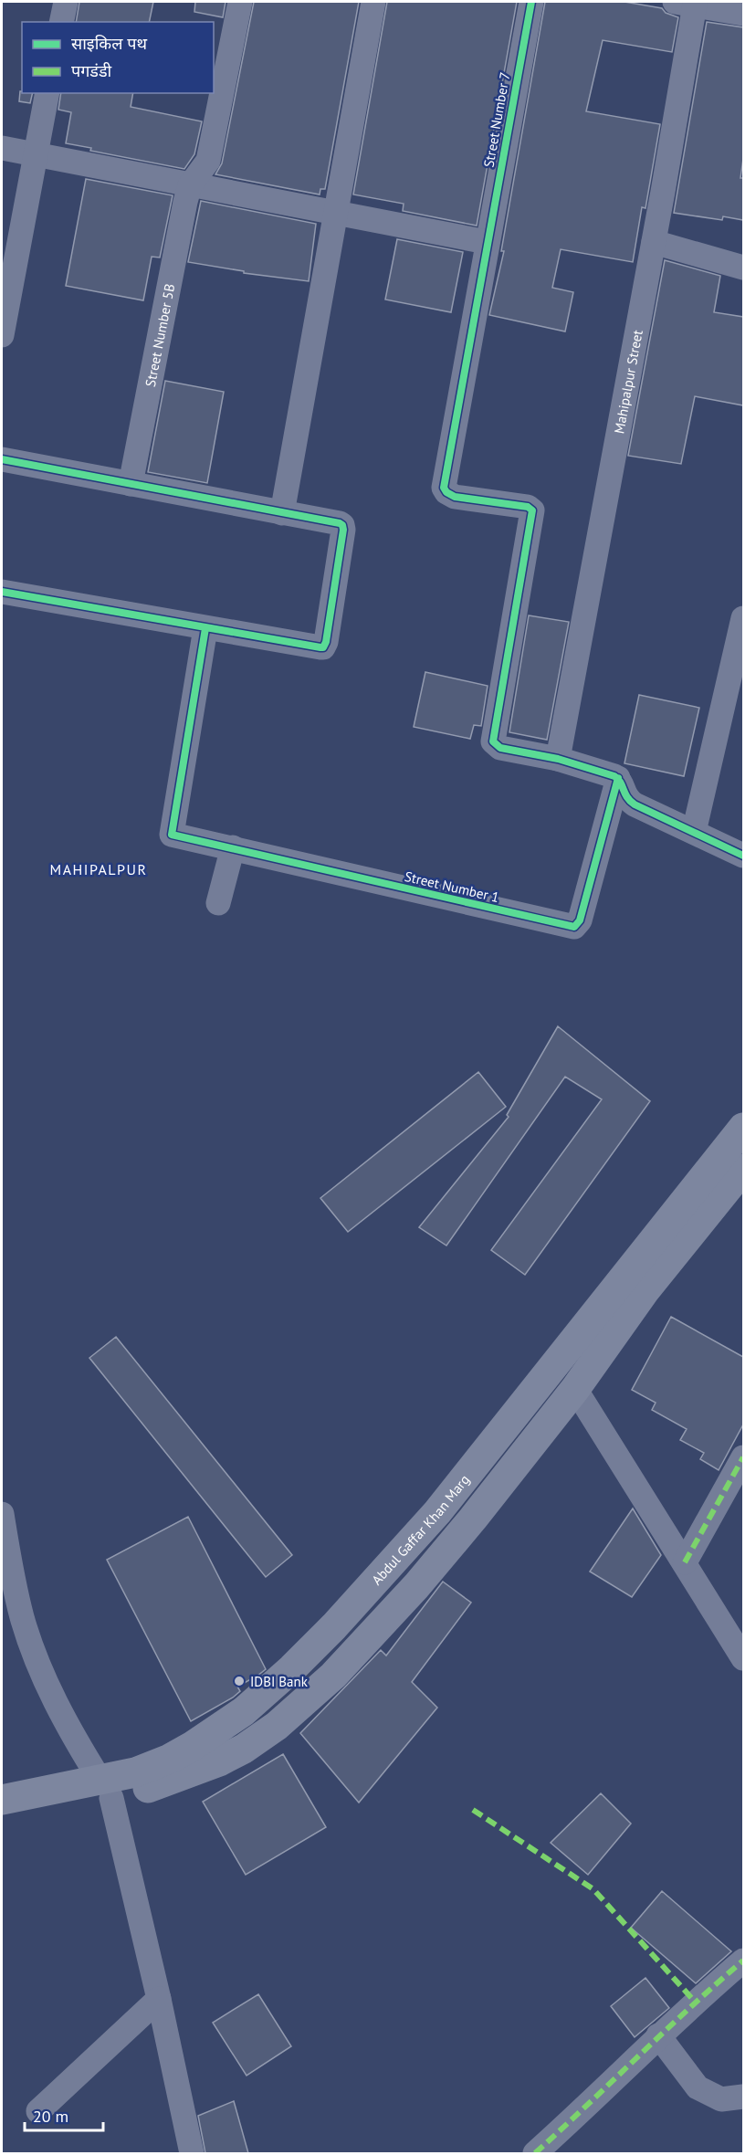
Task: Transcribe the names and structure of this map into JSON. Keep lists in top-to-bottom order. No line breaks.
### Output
{"streets":{"main road":["Abdul Gaffar Khan Marg"],"street":["Street Number 7","Street Number 5B","Mahipalpur Street","Street Number 1"]},"crossings":[["Street Number 7","Mahipalpur Street"]],"districts":["MAHIPALPUR"],"places":["IDBI Bank"],"legend":["साइकिल पथ","पगडंडी"],"scale_bar":"20 m"}
